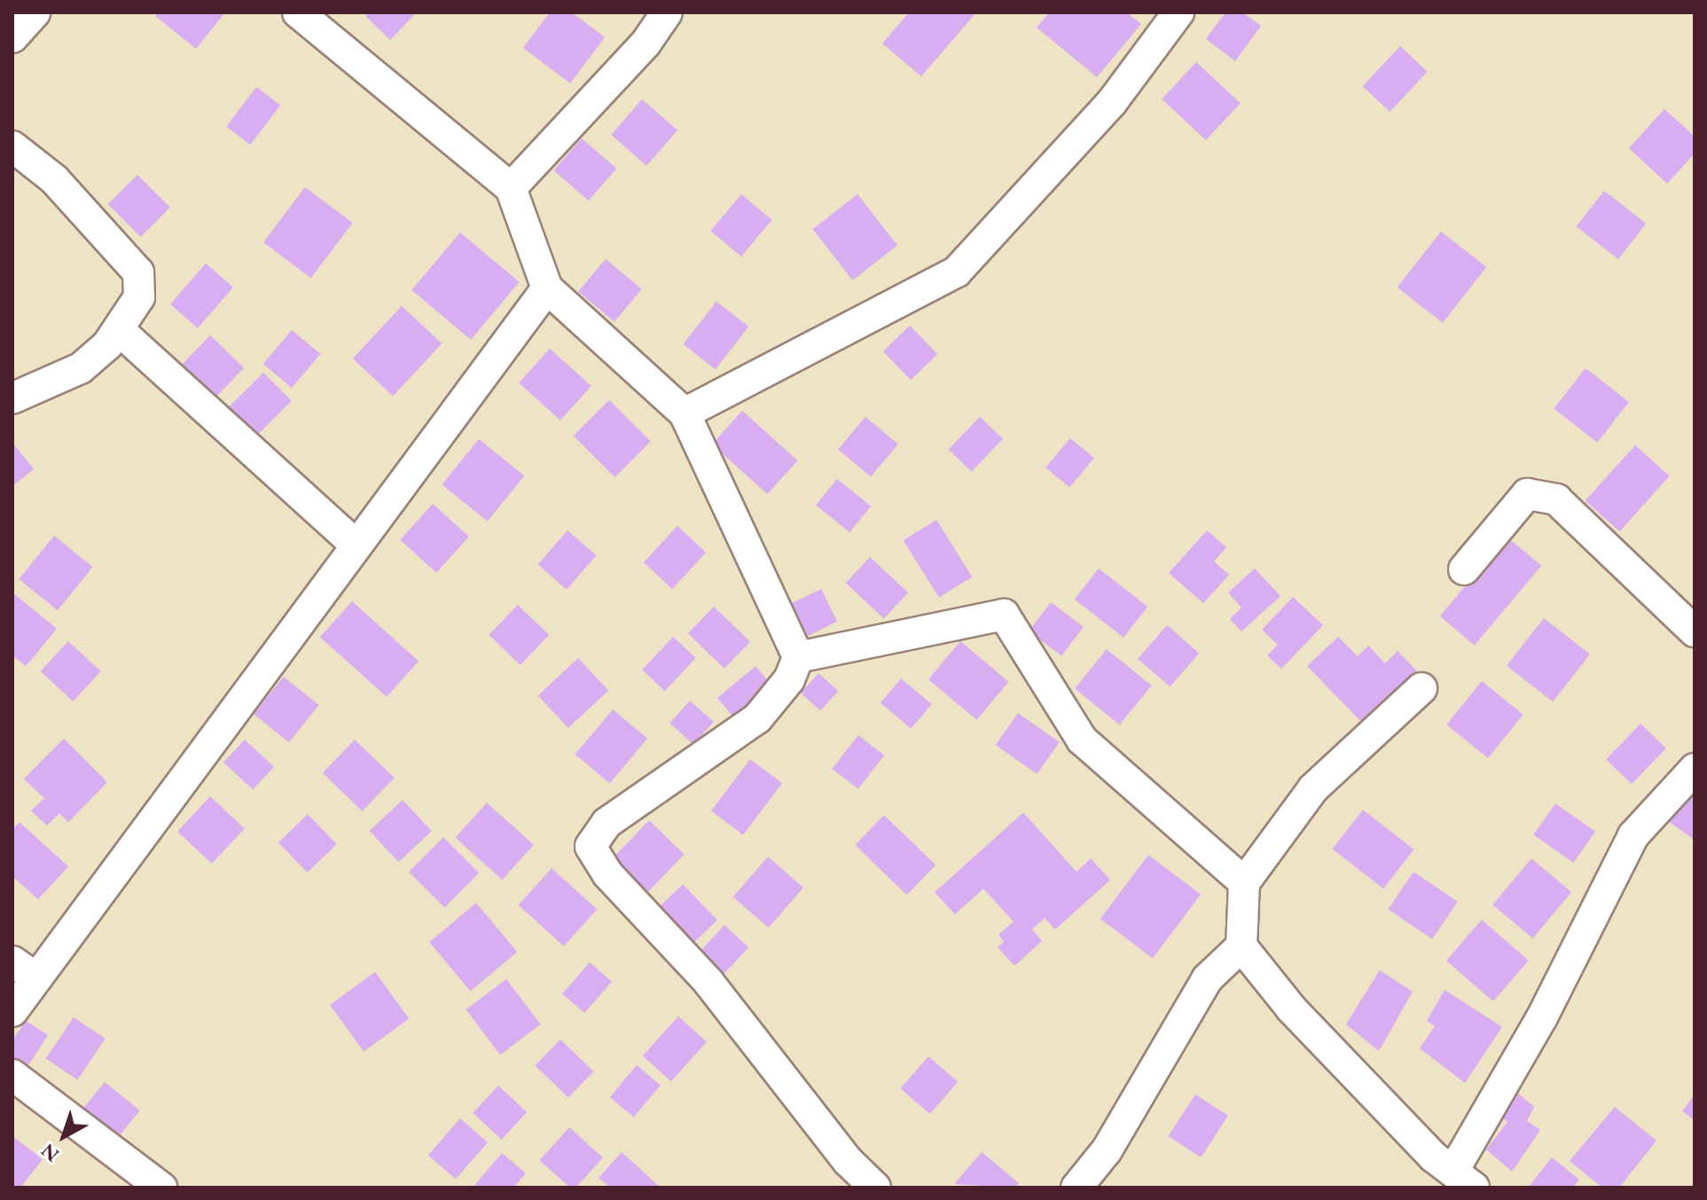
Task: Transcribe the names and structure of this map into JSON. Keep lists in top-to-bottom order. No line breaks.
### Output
{"north":"bottom left"}
